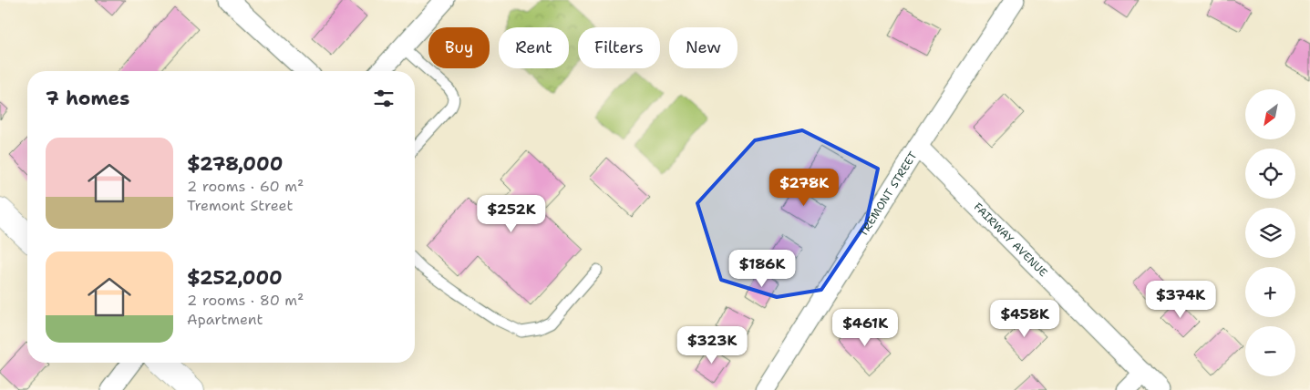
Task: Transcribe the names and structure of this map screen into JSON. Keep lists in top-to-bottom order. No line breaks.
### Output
{"streets":{"street":["TREMONT STREET","FAIRWAY AVENUE"]},"crossings":[["TREMONT STREET","FAIRWAY AVENUE"]],"north":"bottom left","page":{"chip":["Buy","Rent","Filters","New"],"heading":"7 homes","map_buttons":["+","−"],"list":[{"name":"$278,000","note":"2 rooms · 60 m² · Tremont Street"},{"name":"$252,000","note":"2 rooms · 80 m² · Apartment"}],"price":["$278K","$252K","$186K","$374K","$458K","$461K","$323K"]}}
